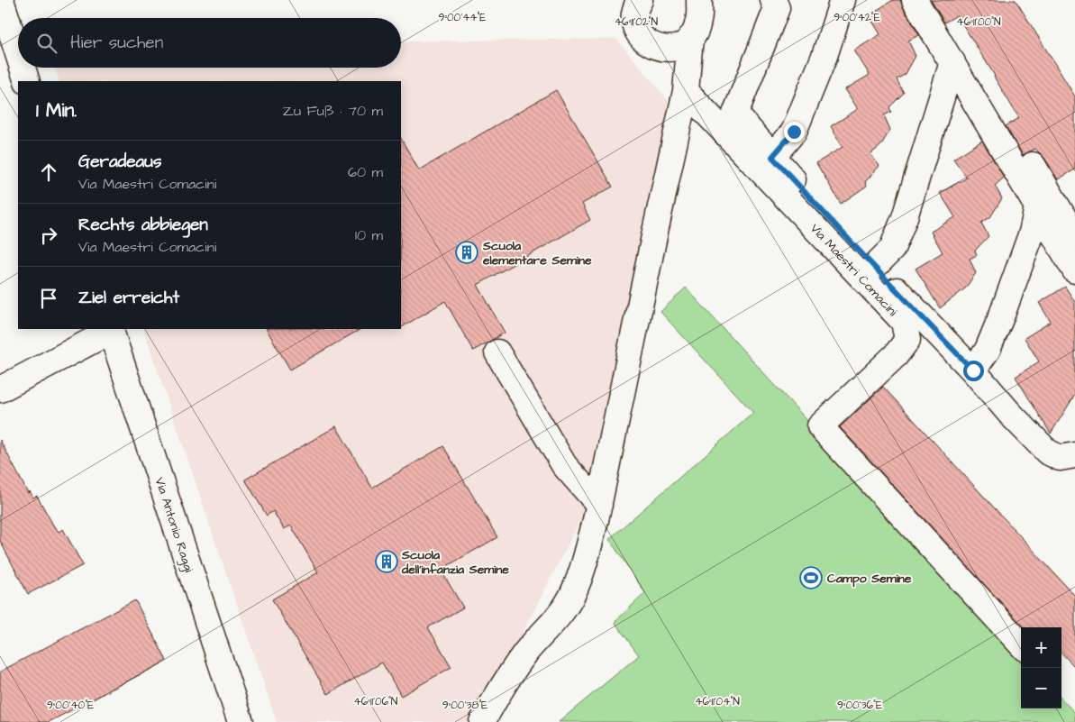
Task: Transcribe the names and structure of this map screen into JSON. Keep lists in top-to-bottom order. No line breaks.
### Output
{"streets":{"street":["Via Maestri Comacini","Via Antonio Raggi"]},"places":{"building":["Scuola elementare Semine","Scuola dell’infanzia Semine"],"sports":["Campo Semine"]},"page":{"search":"Hier suchen","heading":["1 Min.","Zu Fuß · 70 m"],"list":[["Geradeaus","Via Maestri Comacini","60 m"],["Rechts abbiegen","Via Maestri Comacini","10 m"],"Ziel erreicht"],"map_buttons":["+","−"]},"coordinates":["9°00'44\"E","9°00'42\"E","46°11'02\"N","46°11'00\"N","46°11'06\"N","46°11'04\"N","9°00'40\"E","9°00'38\"E","9°00'36\"E"]}
